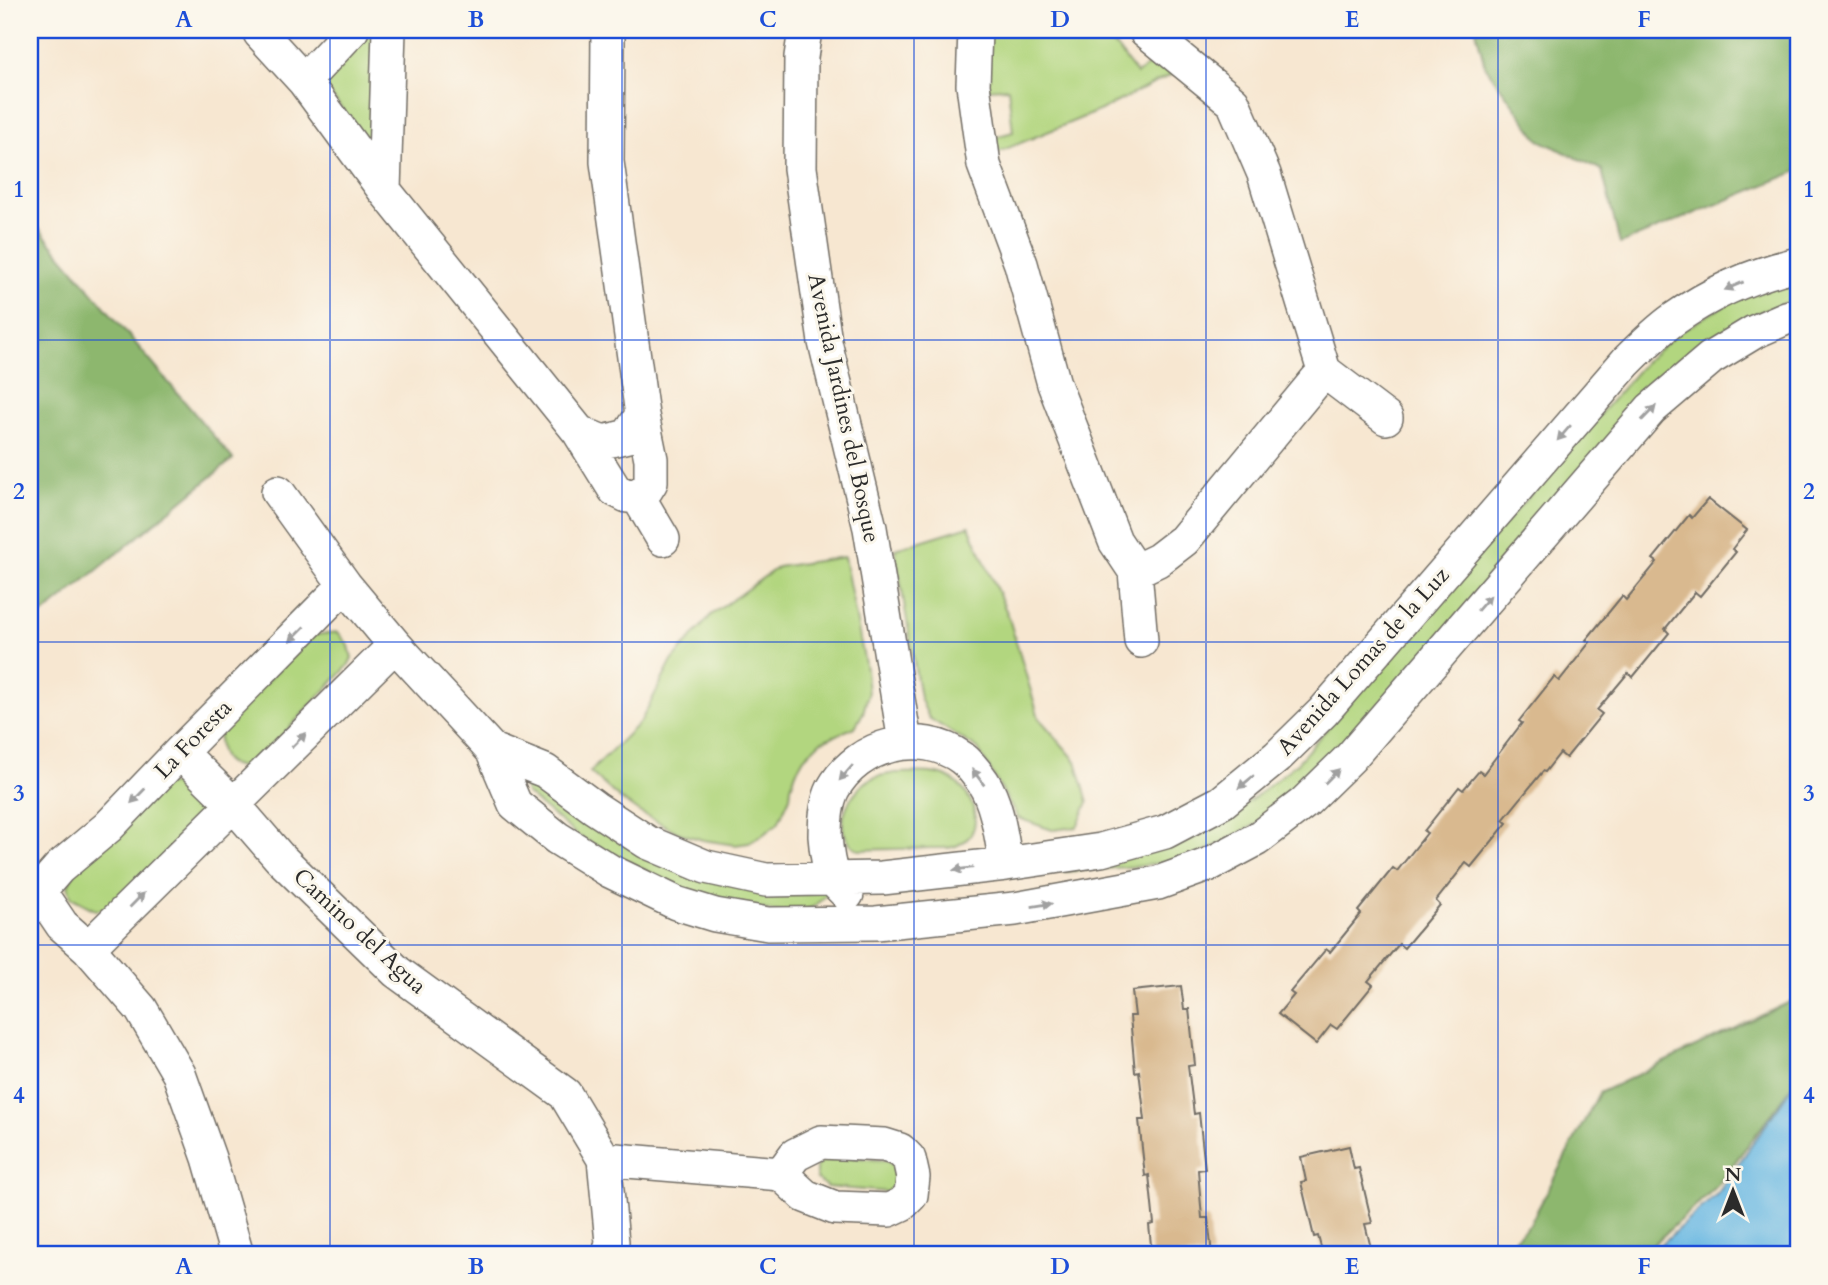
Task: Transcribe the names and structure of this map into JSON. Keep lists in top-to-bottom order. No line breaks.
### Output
{"streets":{"street":["Avenida Jardines del Bosque","Avenida Lomas de la Luz","La Foresta","Camino del Agua"]},"crossings":[["Avenida Jardines del Bosque","Avenida Lomas de la Luz"],["Avenida Lomas de la Luz","La Foresta"],["La Foresta","Camino del Agua"]],"north":"top","grid":{"columns":["A","B","C","D","E","F"],"rows":["1","2","3","4"]}}
